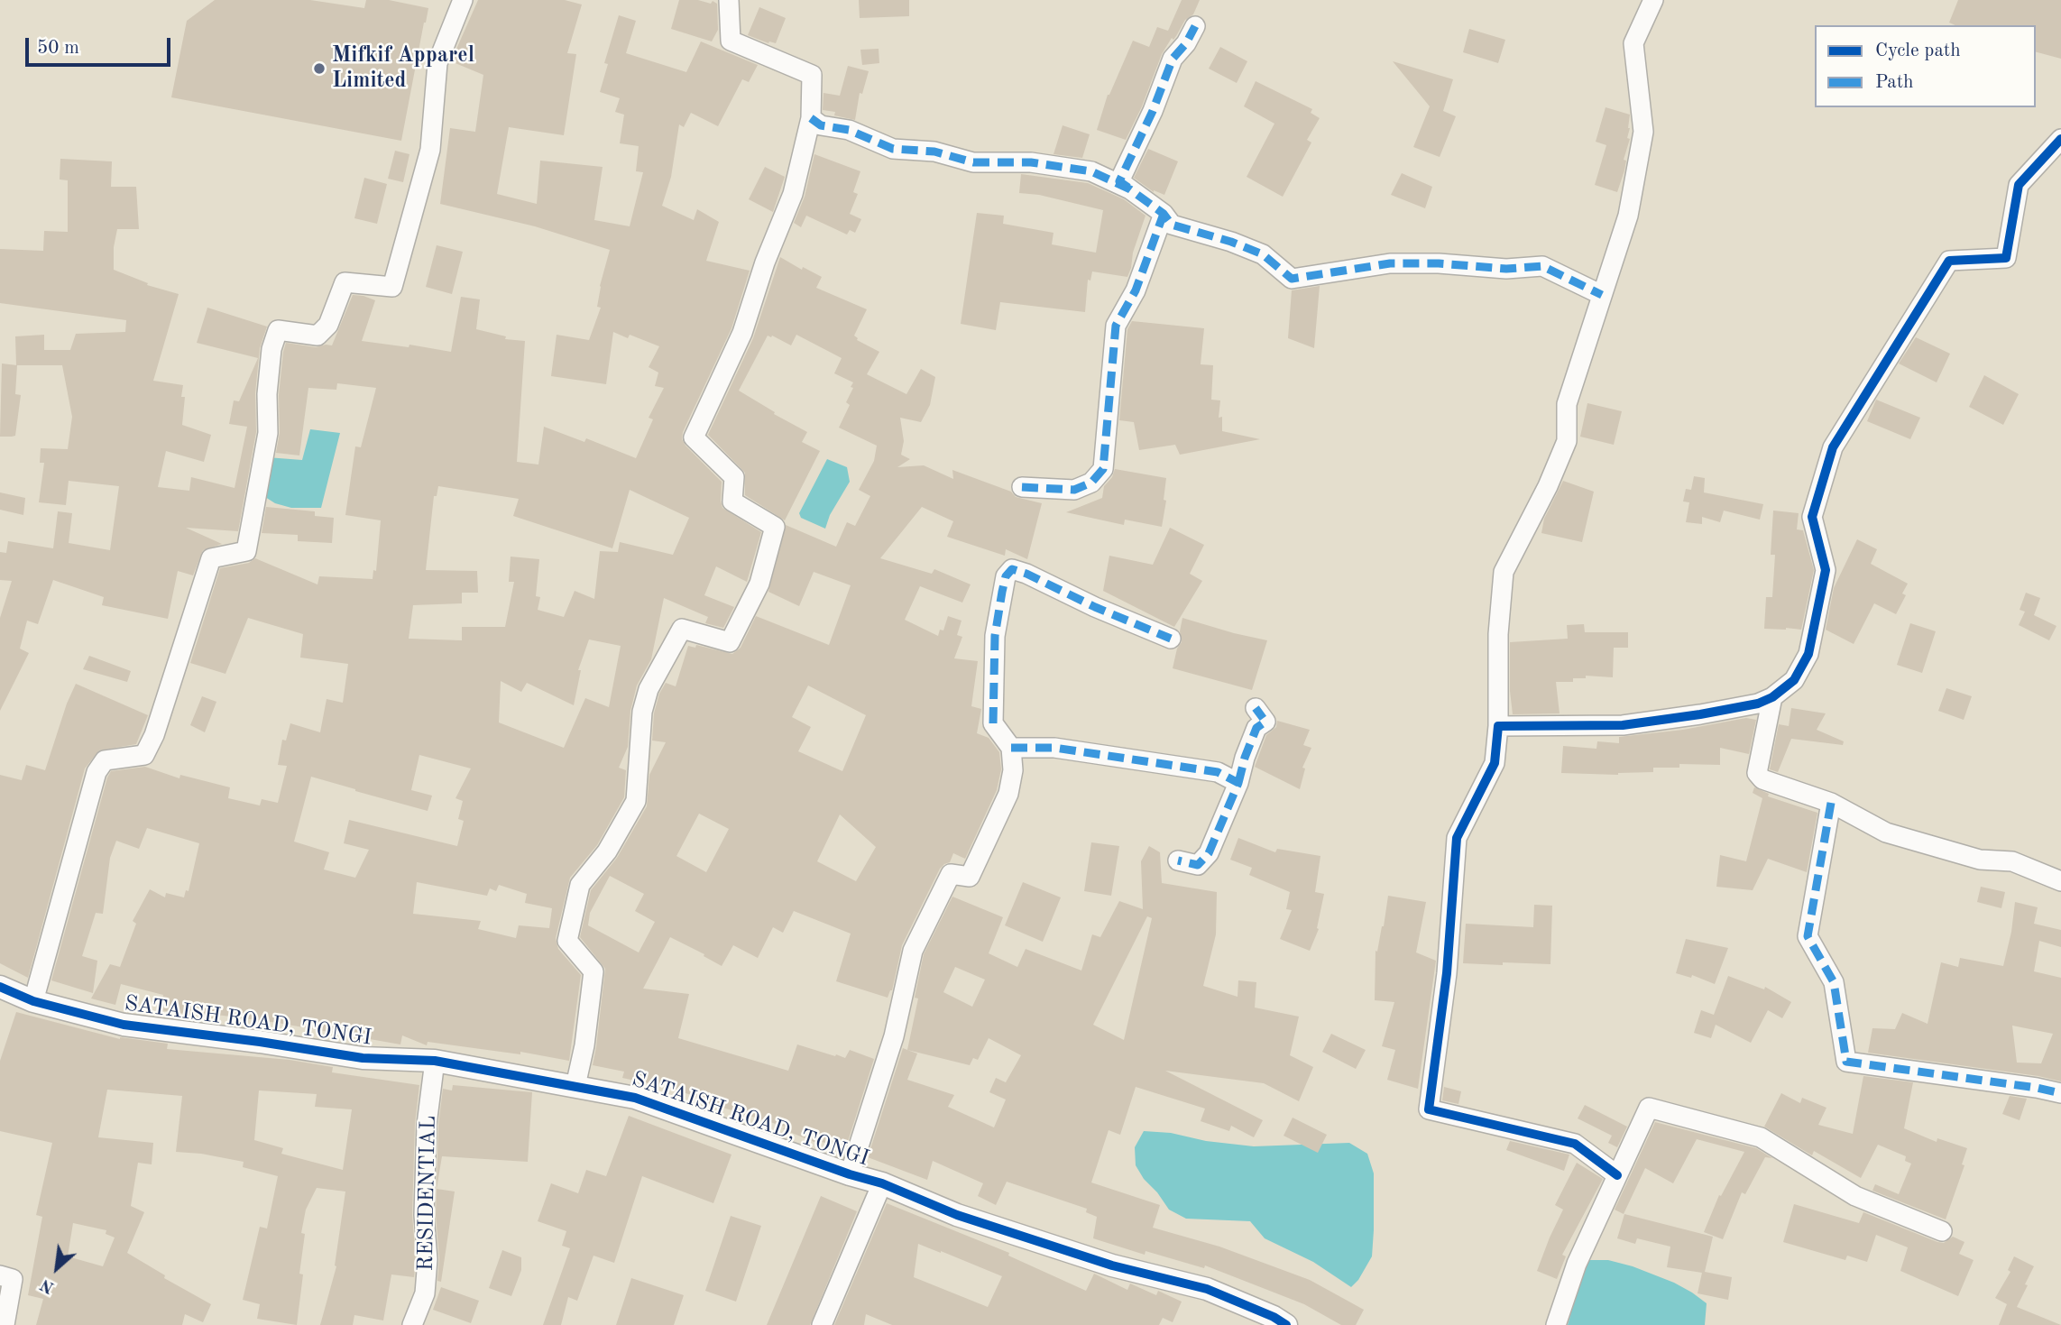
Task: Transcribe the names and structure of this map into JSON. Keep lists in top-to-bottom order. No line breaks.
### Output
{"streets":{"street":["SATAISH ROAD, TONGI","RESIDENTIAL"]},"crossings":[["SATAISH ROAD, TONGI","RESIDENTIAL"]],"places":["Mifkif Apparel Limited"],"legend":["Cycle path","Path"],"scale_bar":"50 m","north":"bottom left"}
